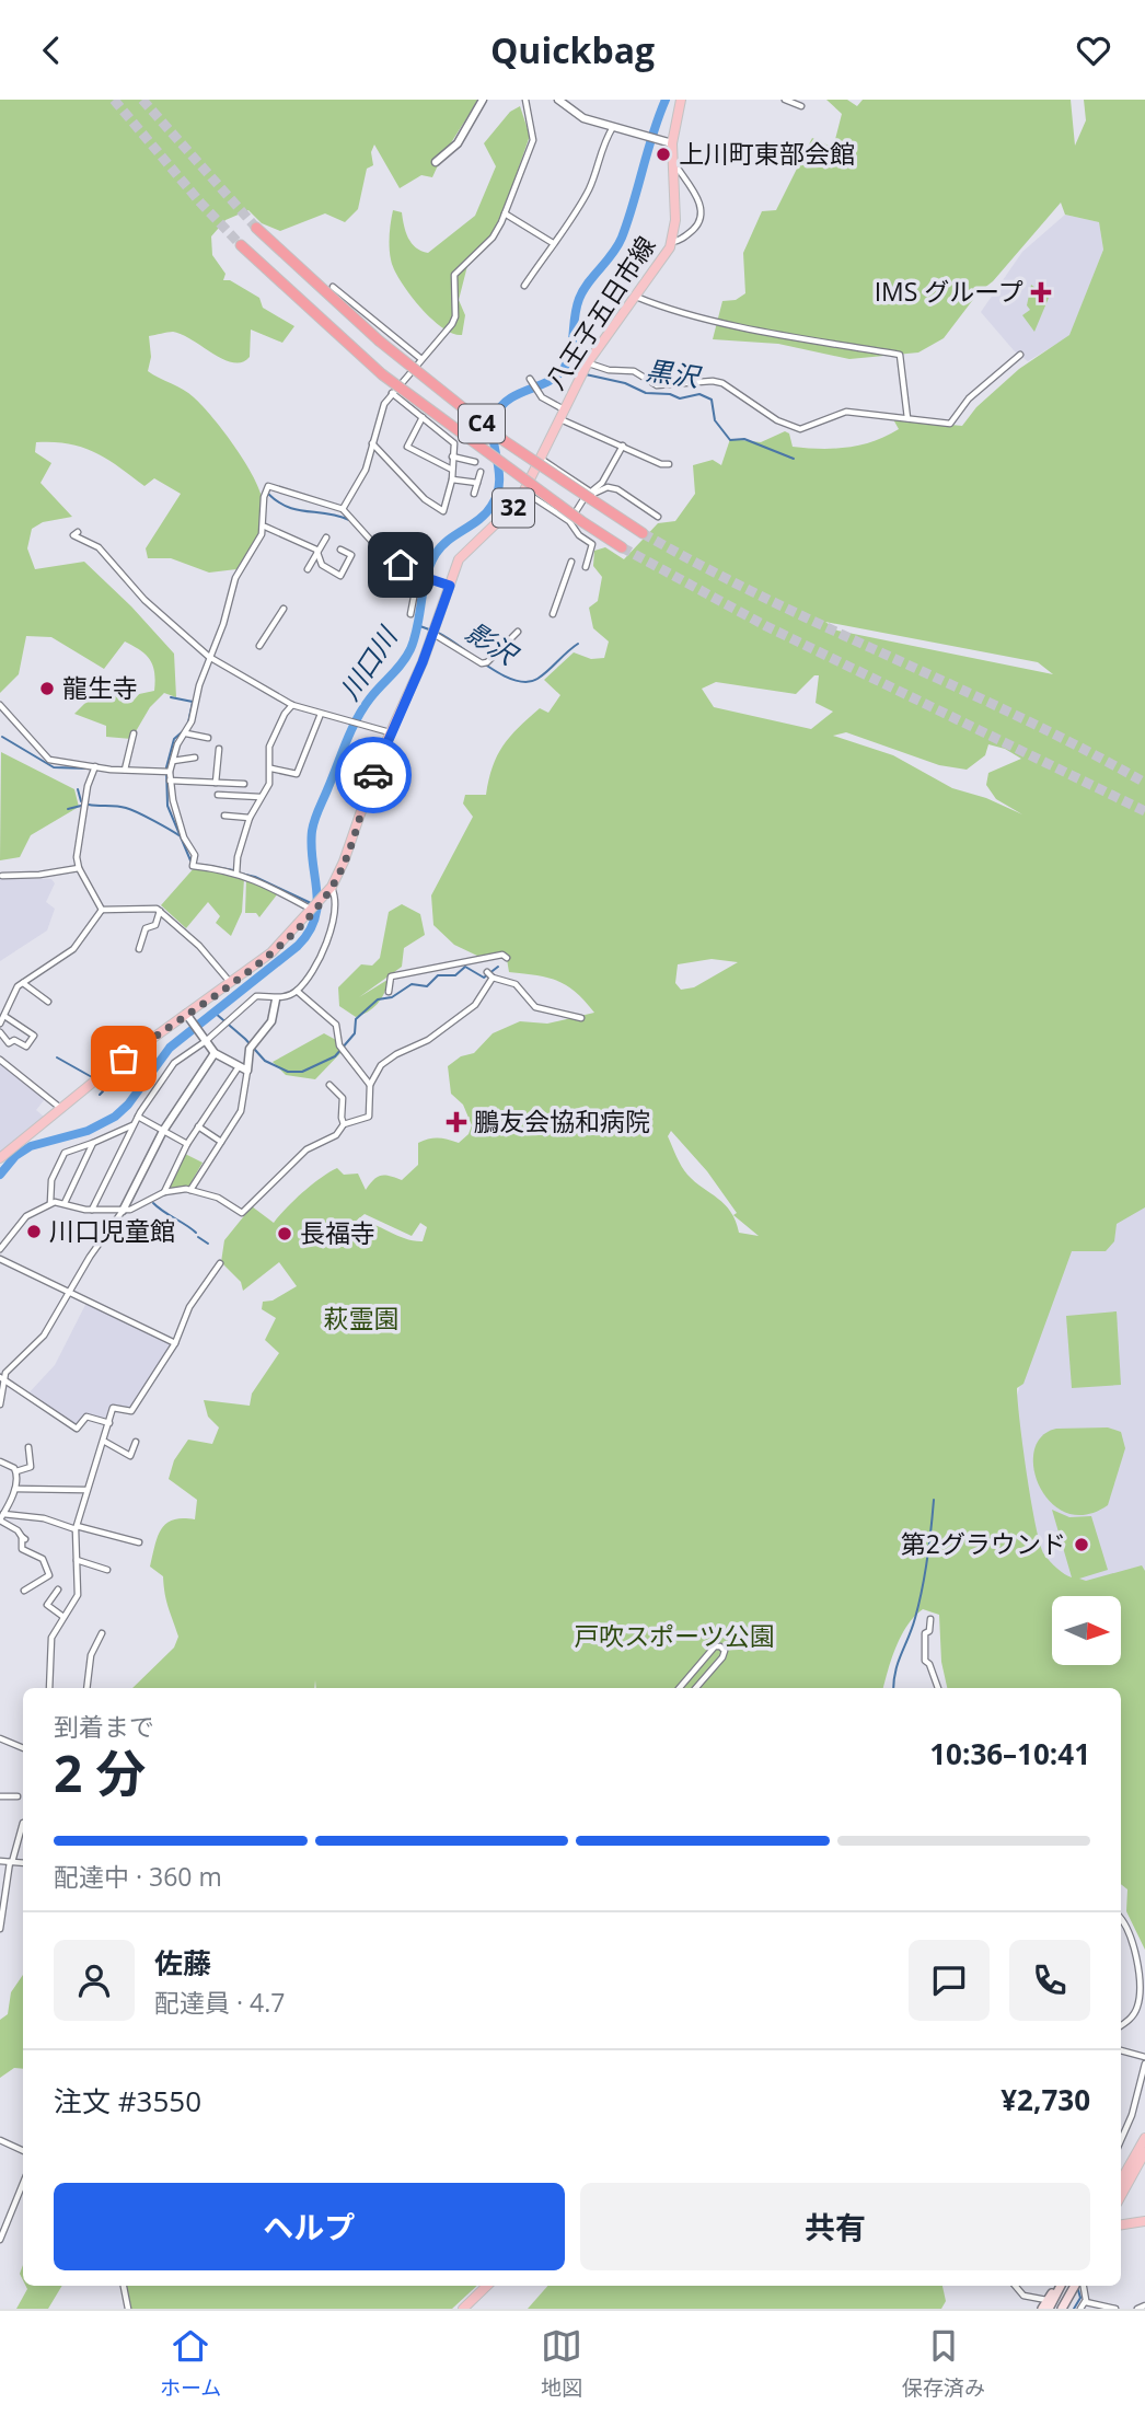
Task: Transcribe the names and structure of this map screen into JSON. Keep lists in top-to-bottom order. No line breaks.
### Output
{"streets":{"highway":["C4"],"main road":["八王子五日市線","32"]},"water":["黒沢","影沢","川口川"],"parks":["萩霊園","戸吹スポーツ公園"],"places":{"other":["上川町東部会館","龍生寺","川口児童館","長福寺","第2グラウンド"],"health":["IMS グループ","鵬友会協和病院"]},"north":"right","page":{"header":"Quickbag","heading":["2 分","到着まで","10:36–10:41"],"panel":["佐藤","配達員 · 4.7","注文 #3550","¥2,730"],"bar":"配達中 · 360 m","buttons":["ヘルプ","共有"],"tabs":["ホーム","地図","保存済み"]}}
